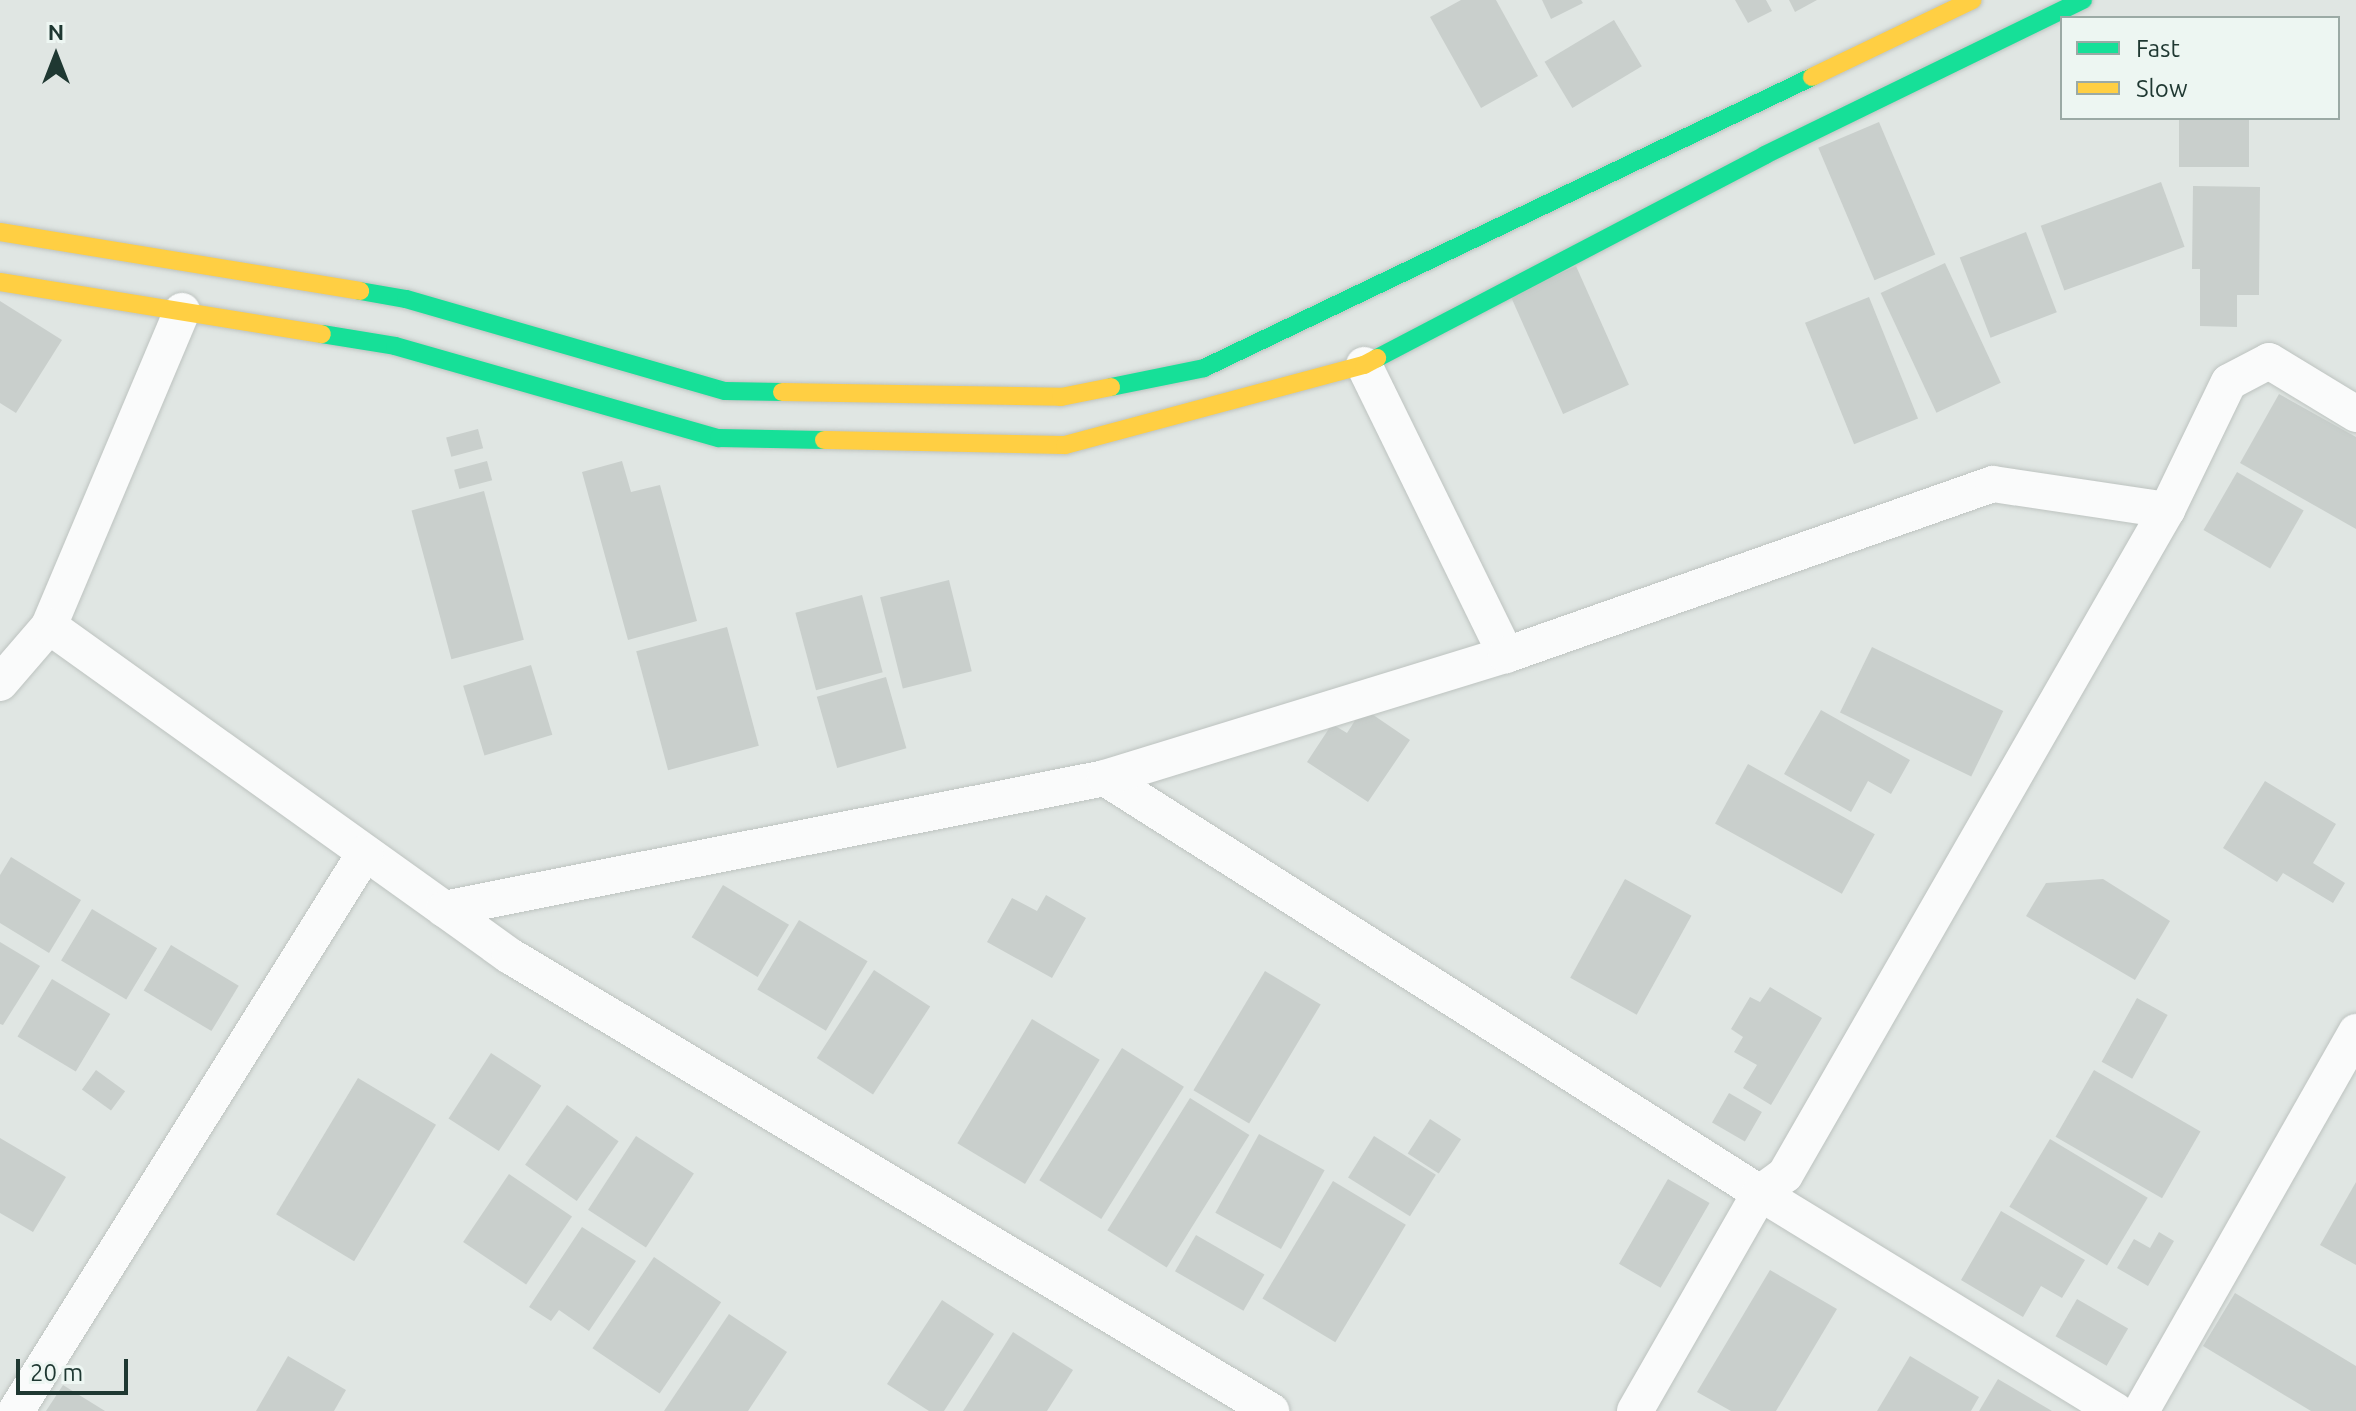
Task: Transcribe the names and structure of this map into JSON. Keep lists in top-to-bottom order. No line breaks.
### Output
{"legend":["Fast","Slow"],"scale_bar":"20 m","north":"top"}
